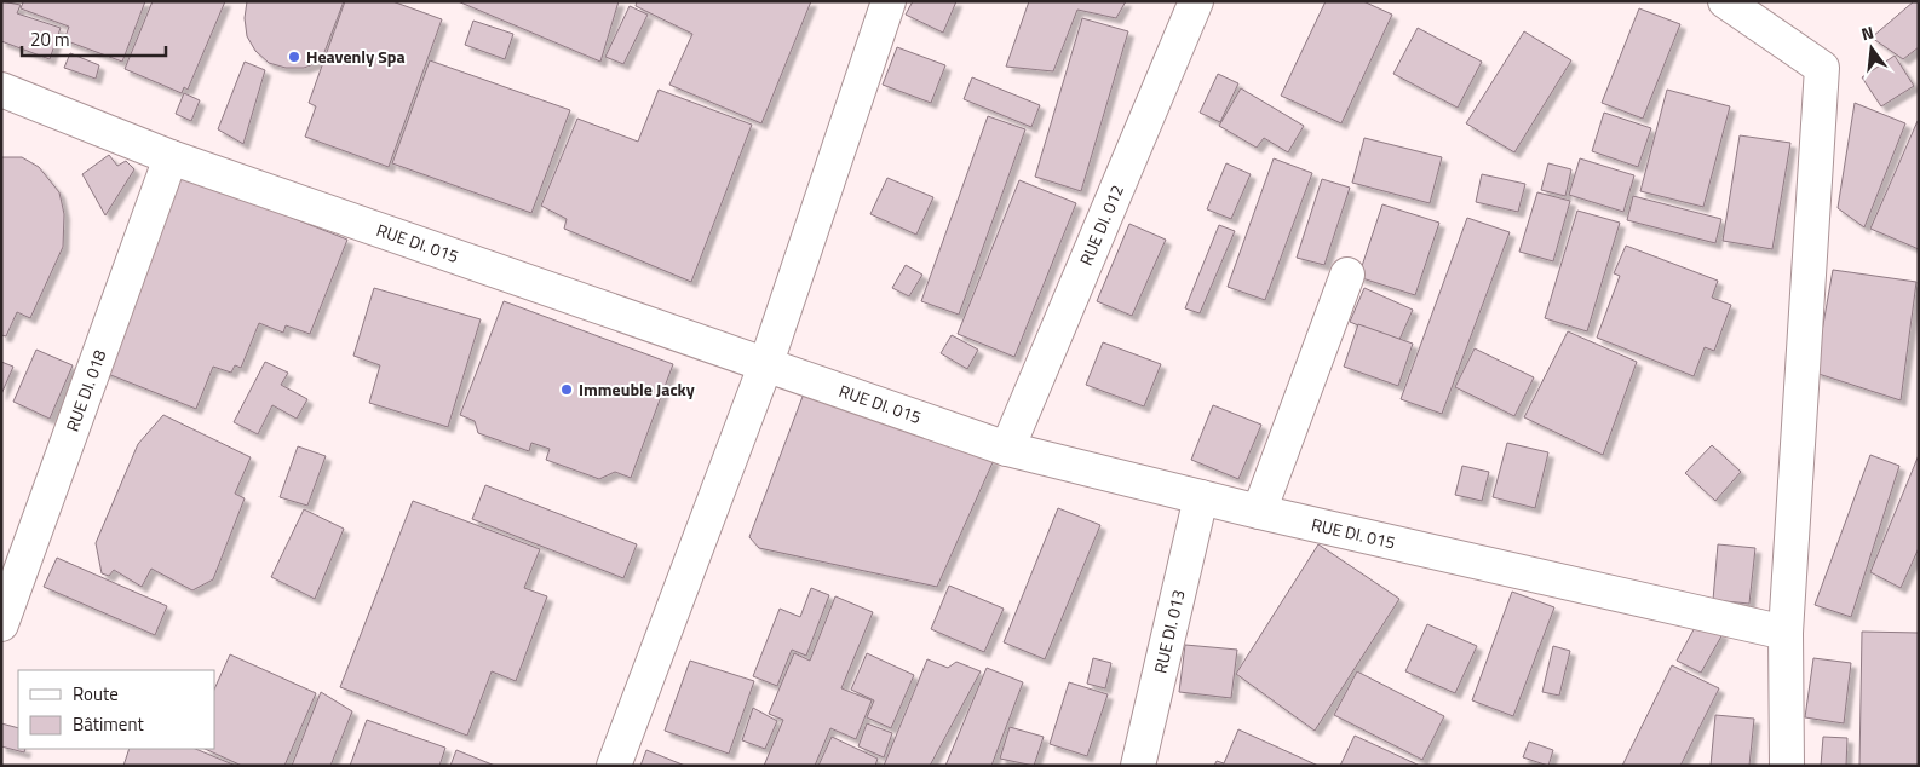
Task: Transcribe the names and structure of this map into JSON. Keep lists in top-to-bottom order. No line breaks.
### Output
{"streets":{"street":["RUE DI. 012","RUE DI. 015","RUE DI. 018","RUE DI. 013"]},"crossings":[["RUE DI. 012","RUE DI. 015"],["RUE DI. 015","RUE DI. 018"],["RUE DI. 015","RUE DI. 013"]],"places":["Heavenly Spa","Immeuble Jacky"],"legend":["Route","Bâtiment"],"scale_bar":"20 m","north":"top"}
